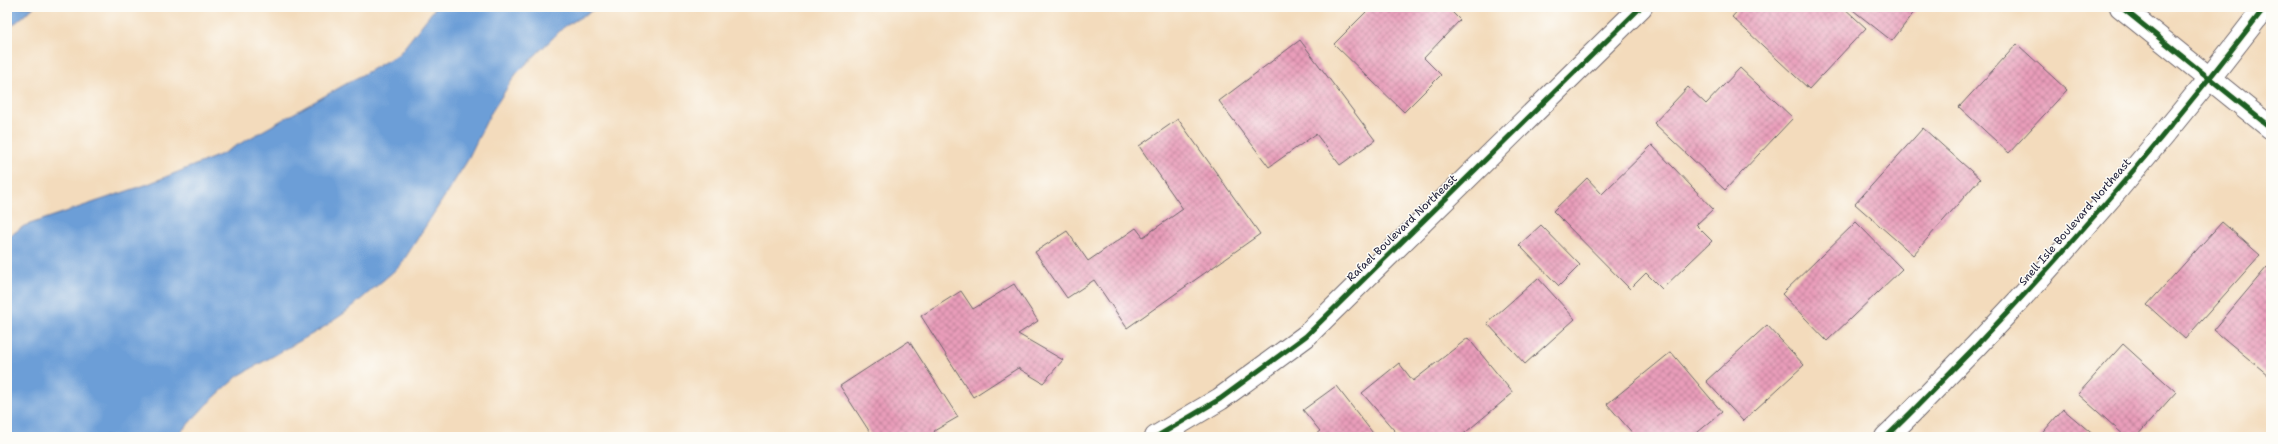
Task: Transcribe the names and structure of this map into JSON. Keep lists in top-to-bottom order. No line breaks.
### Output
{"streets":{"street":["Snell Isle Boulevard Northeast","Rafael Boulevard Northeast"]}}
